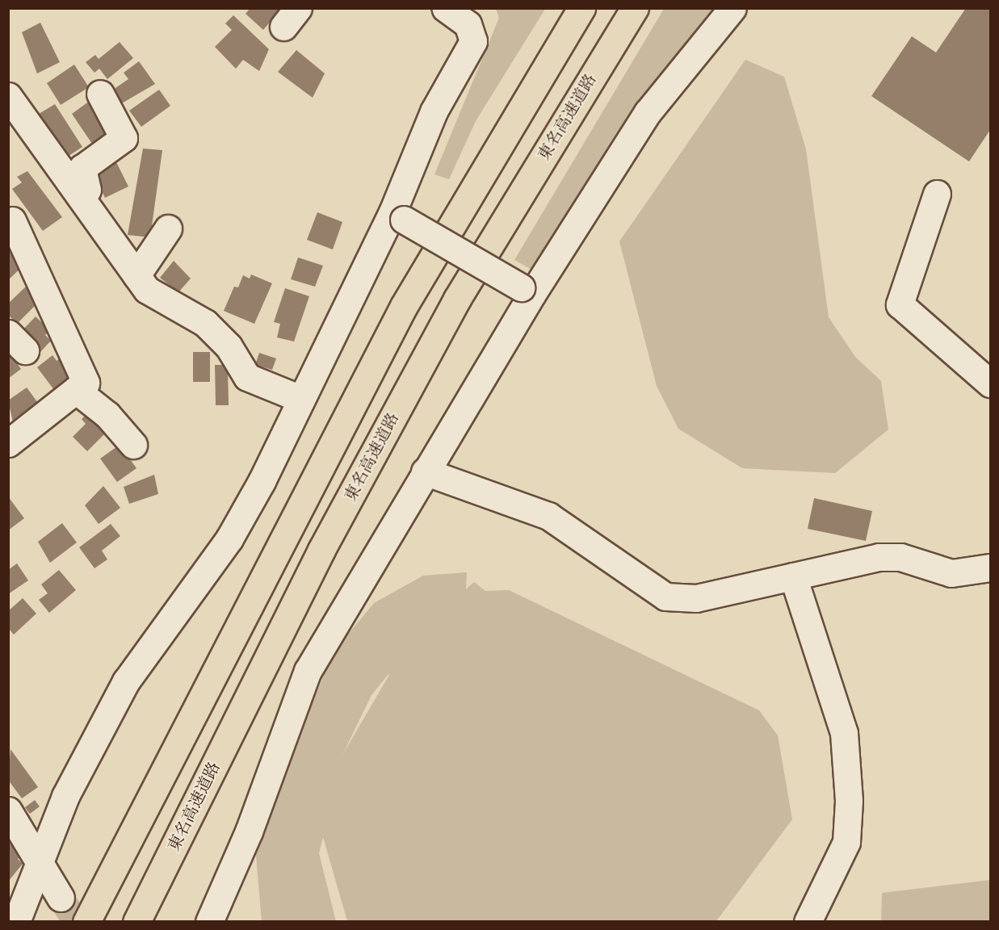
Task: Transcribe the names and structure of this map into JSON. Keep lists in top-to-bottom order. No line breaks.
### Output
{"streets":{"highway":["東名高速道路"]}}
